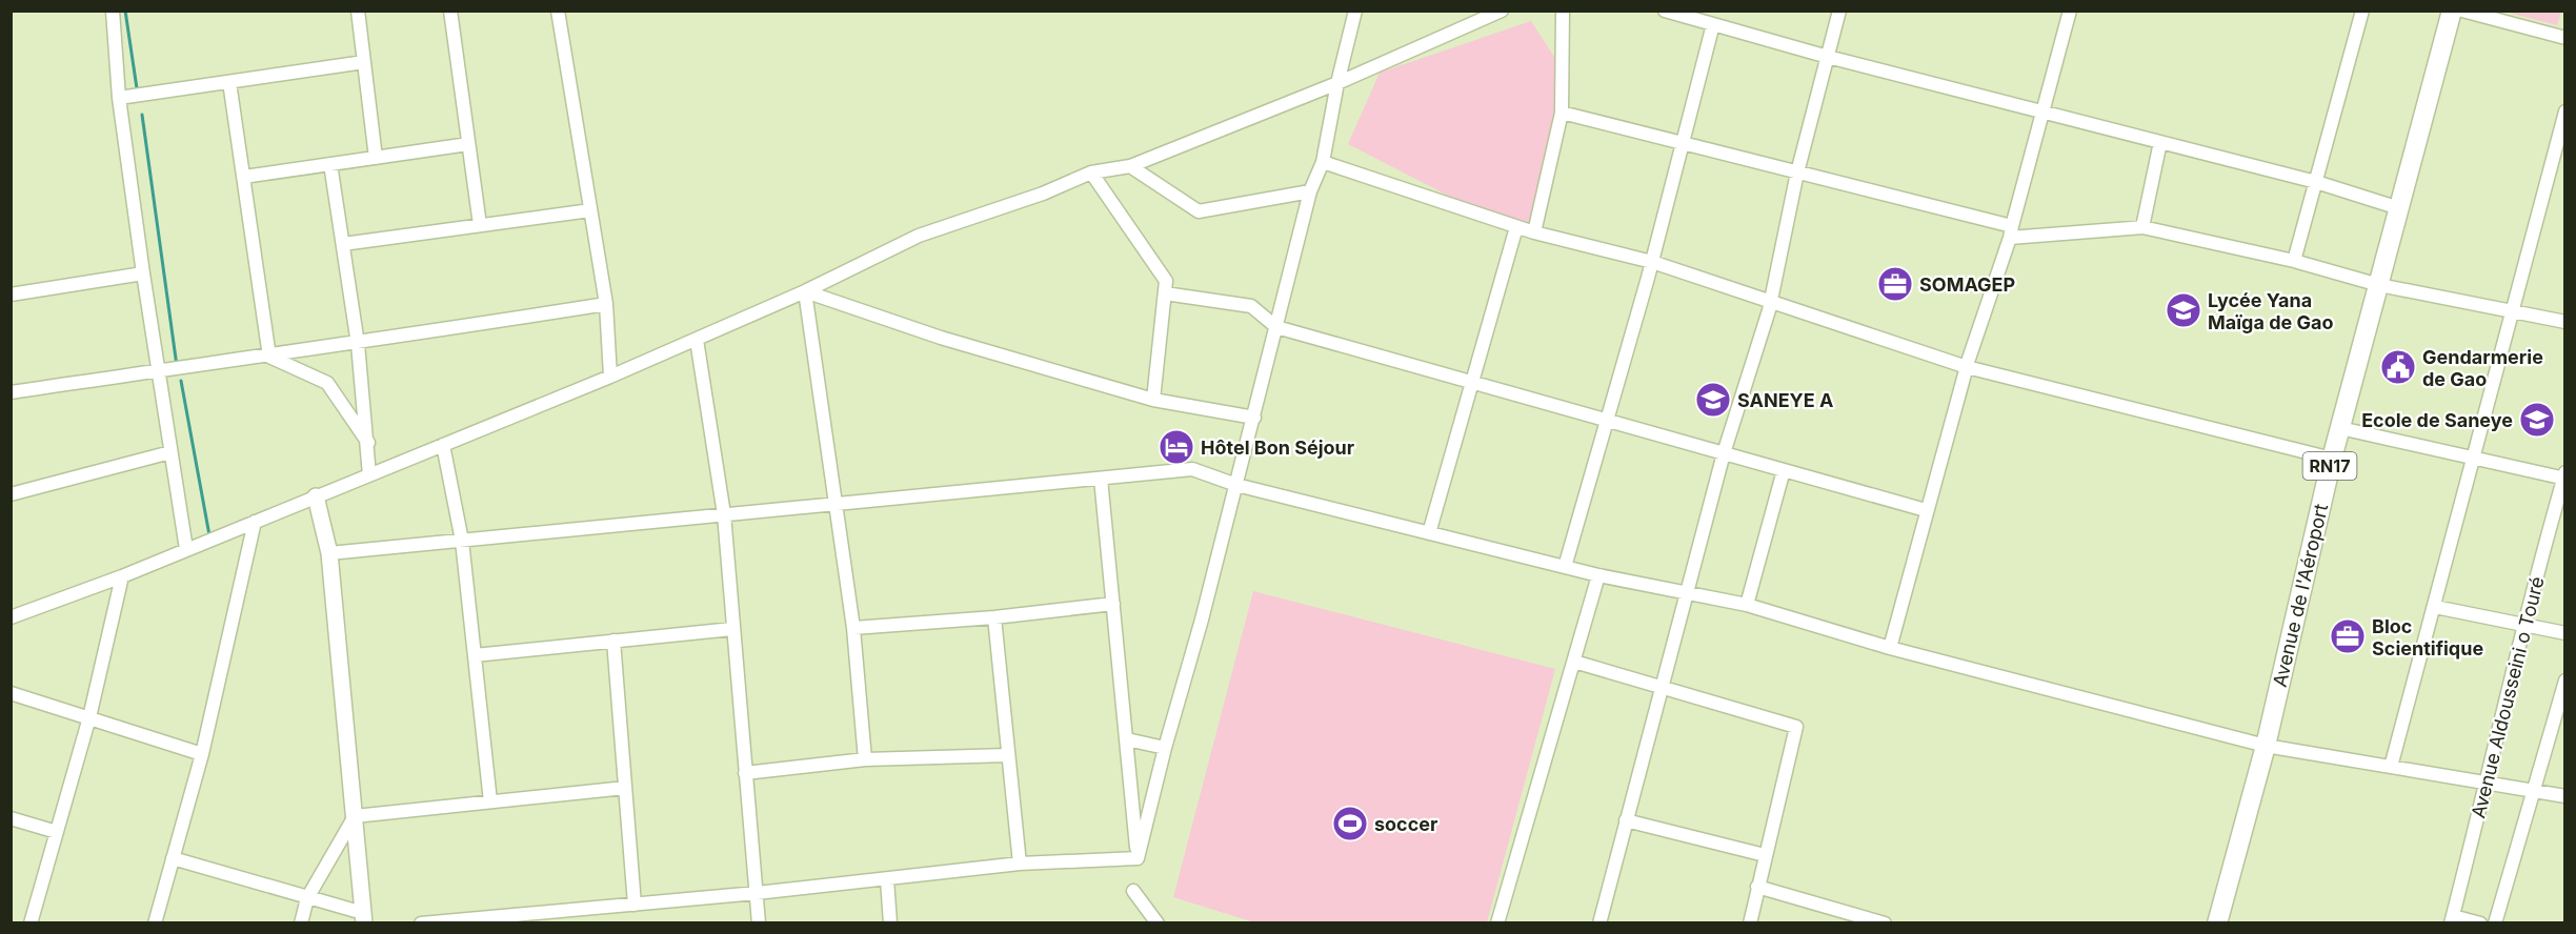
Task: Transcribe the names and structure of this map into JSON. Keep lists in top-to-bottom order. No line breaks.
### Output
{"streets":{"main road":["RN17","Avenue de l'Aéroport"],"street":["Avenue Aldousseini o Touré"]},"places":{"office":["SOMAGEP","Bloc Scientifique"],"school or university":["Lycée Yana Maïga de Gao","SANEYE A","Ecole de Saneye"],"public building":["Gendarmerie de Gao"],"hotel":["Hôtel Bon Séjour"],"sports":["soccer"]}}
